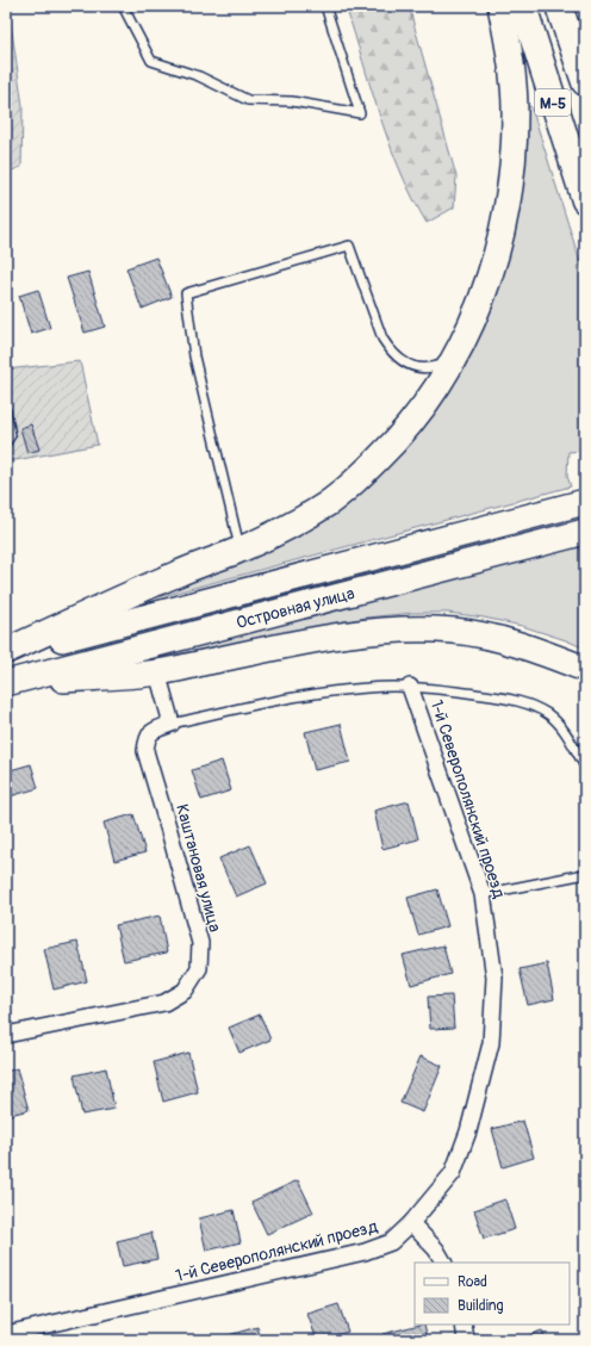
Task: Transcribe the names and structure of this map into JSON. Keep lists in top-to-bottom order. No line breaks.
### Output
{"streets":{"highway":["М-5"],"main road":["Островная улица"],"street":["1-й Северополянский проезд","Каштановая улица"]},"legend":["Road","Building"]}
